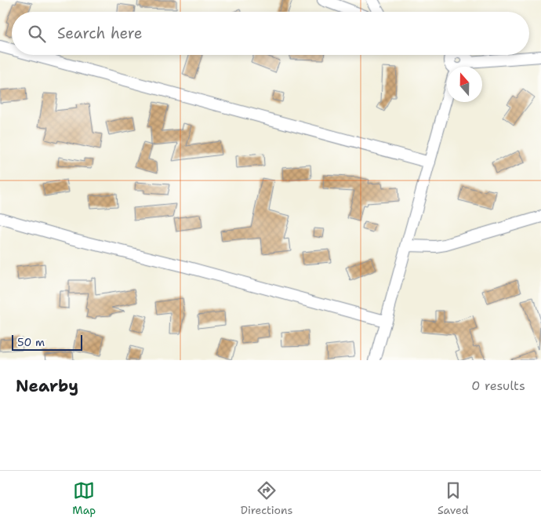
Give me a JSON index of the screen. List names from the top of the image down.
{
  "scale_bar": "50 m",
  "north": "top",
  "page": {
    "search": "Search here",
    "scale": "50 m",
    "heading": ["Nearby", "0 results"],
    "nav": ["Map", "Directions", "Saved"]
  }
}
